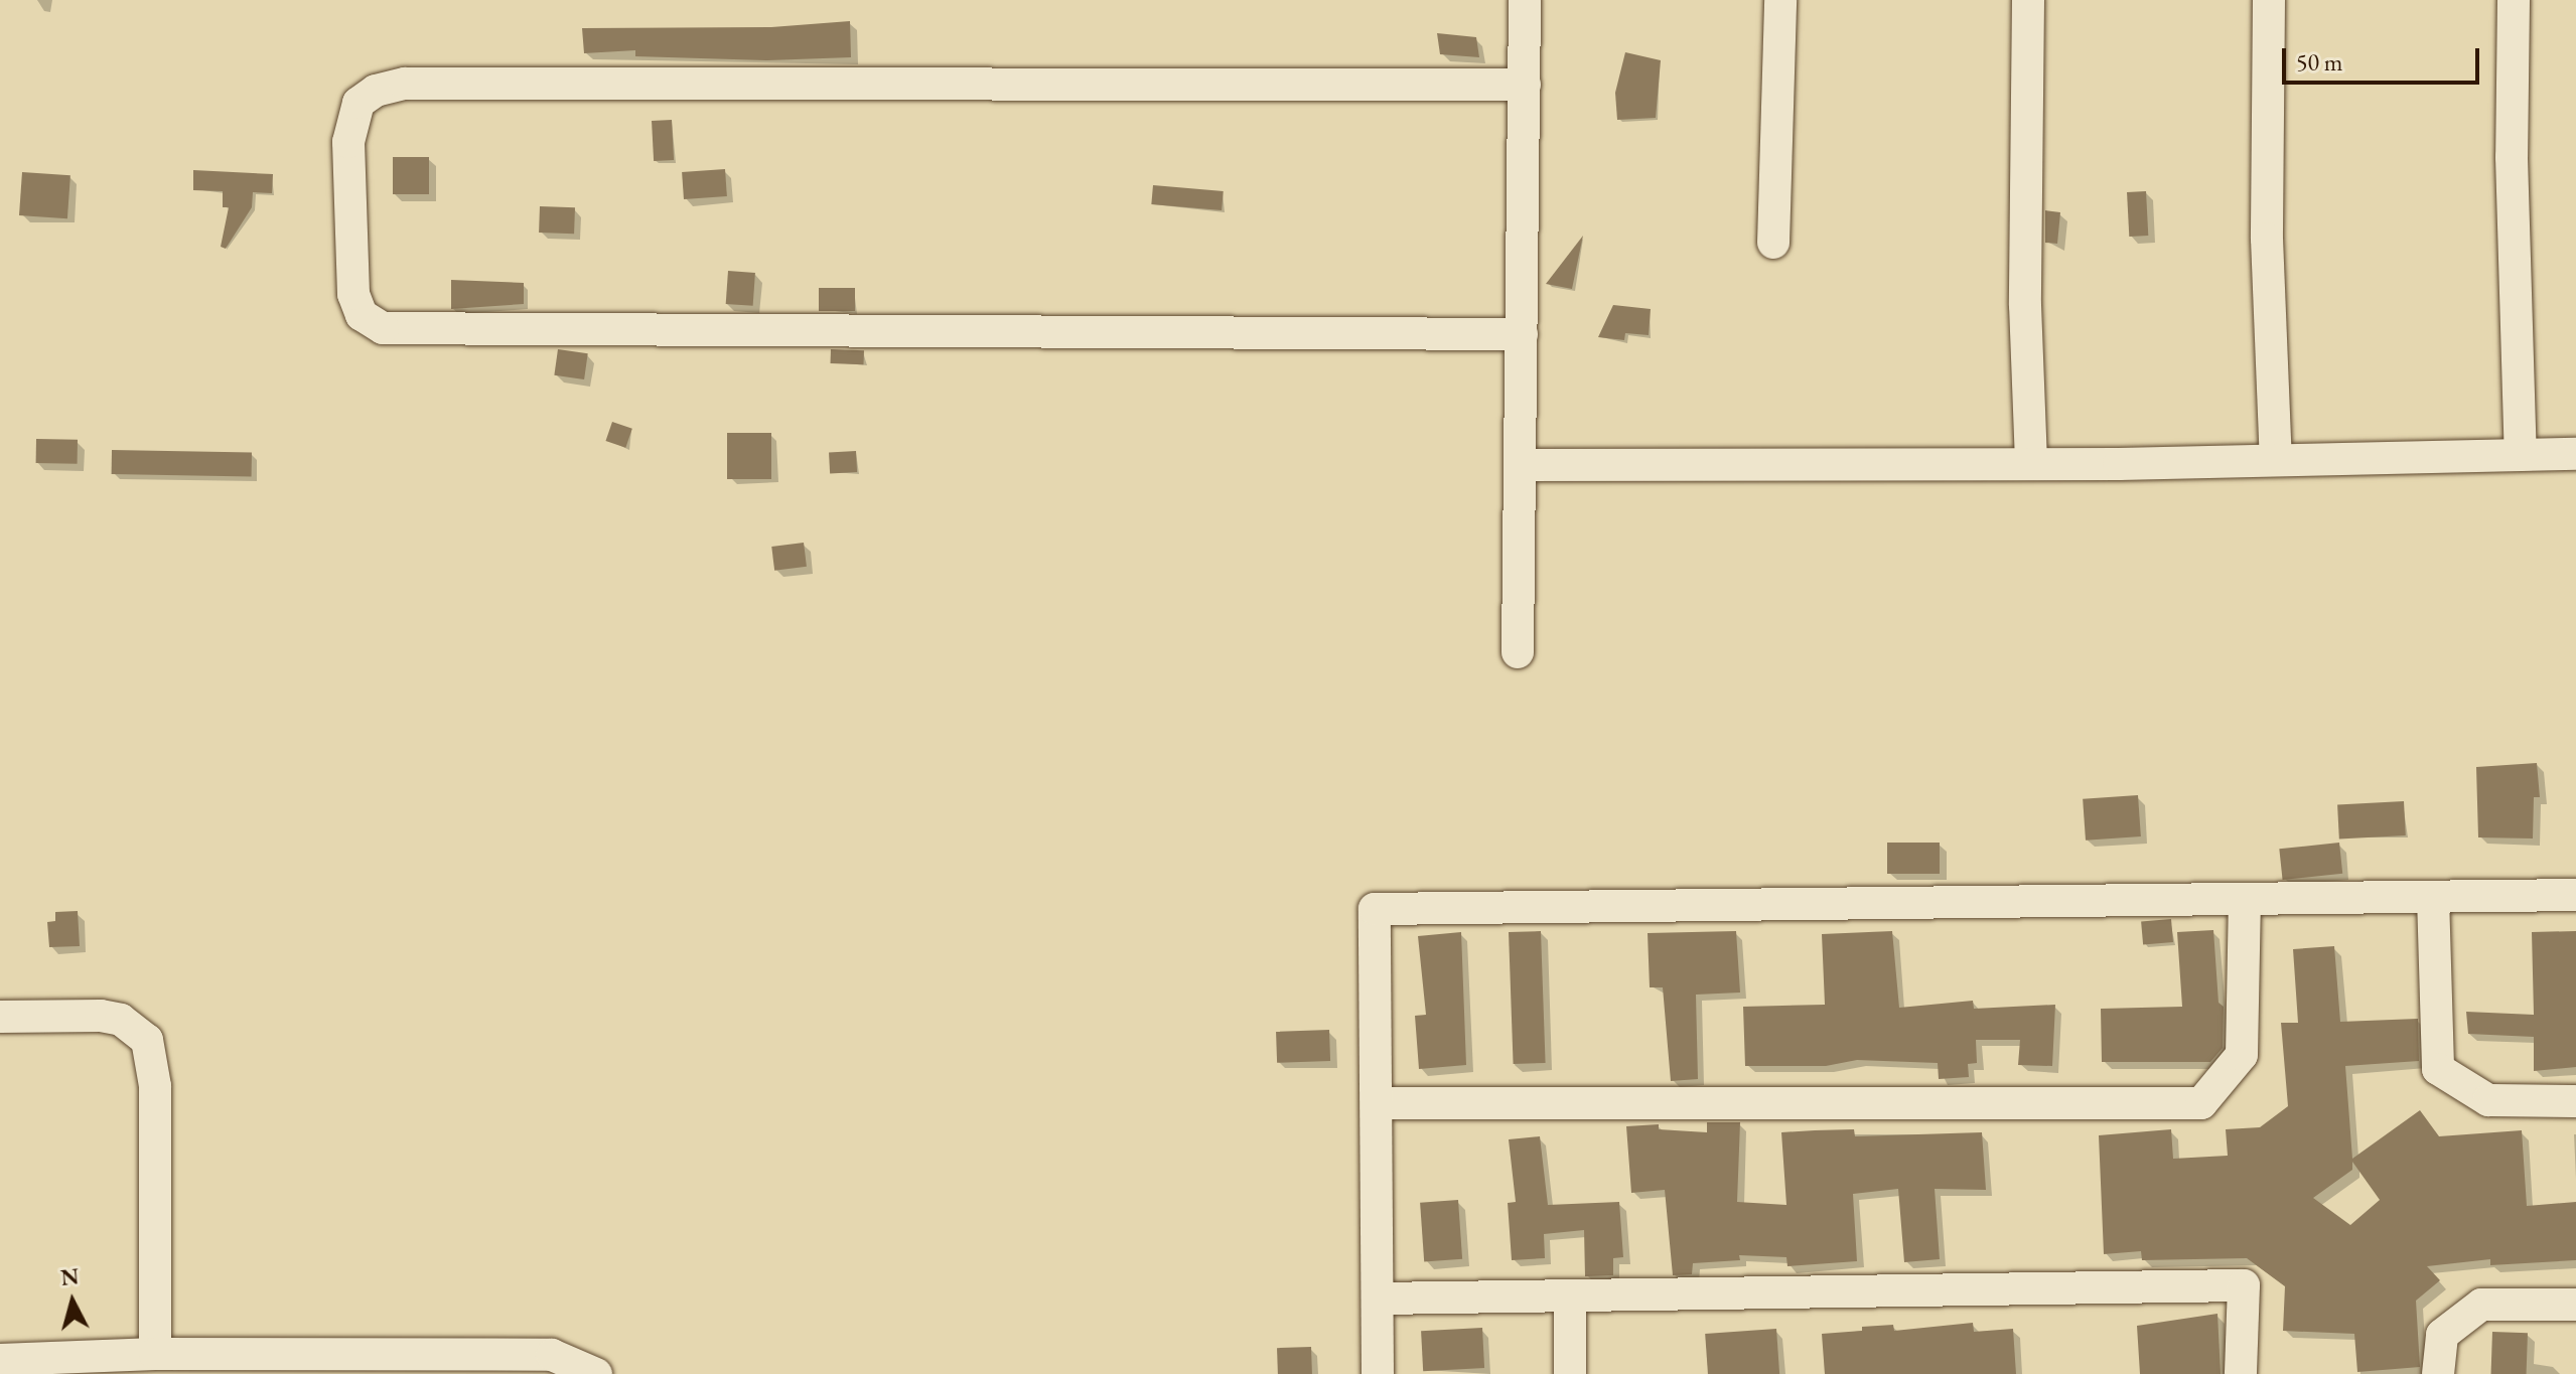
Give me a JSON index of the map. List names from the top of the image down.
{
  "scale_bar": "50 m",
  "north": "top"
}
